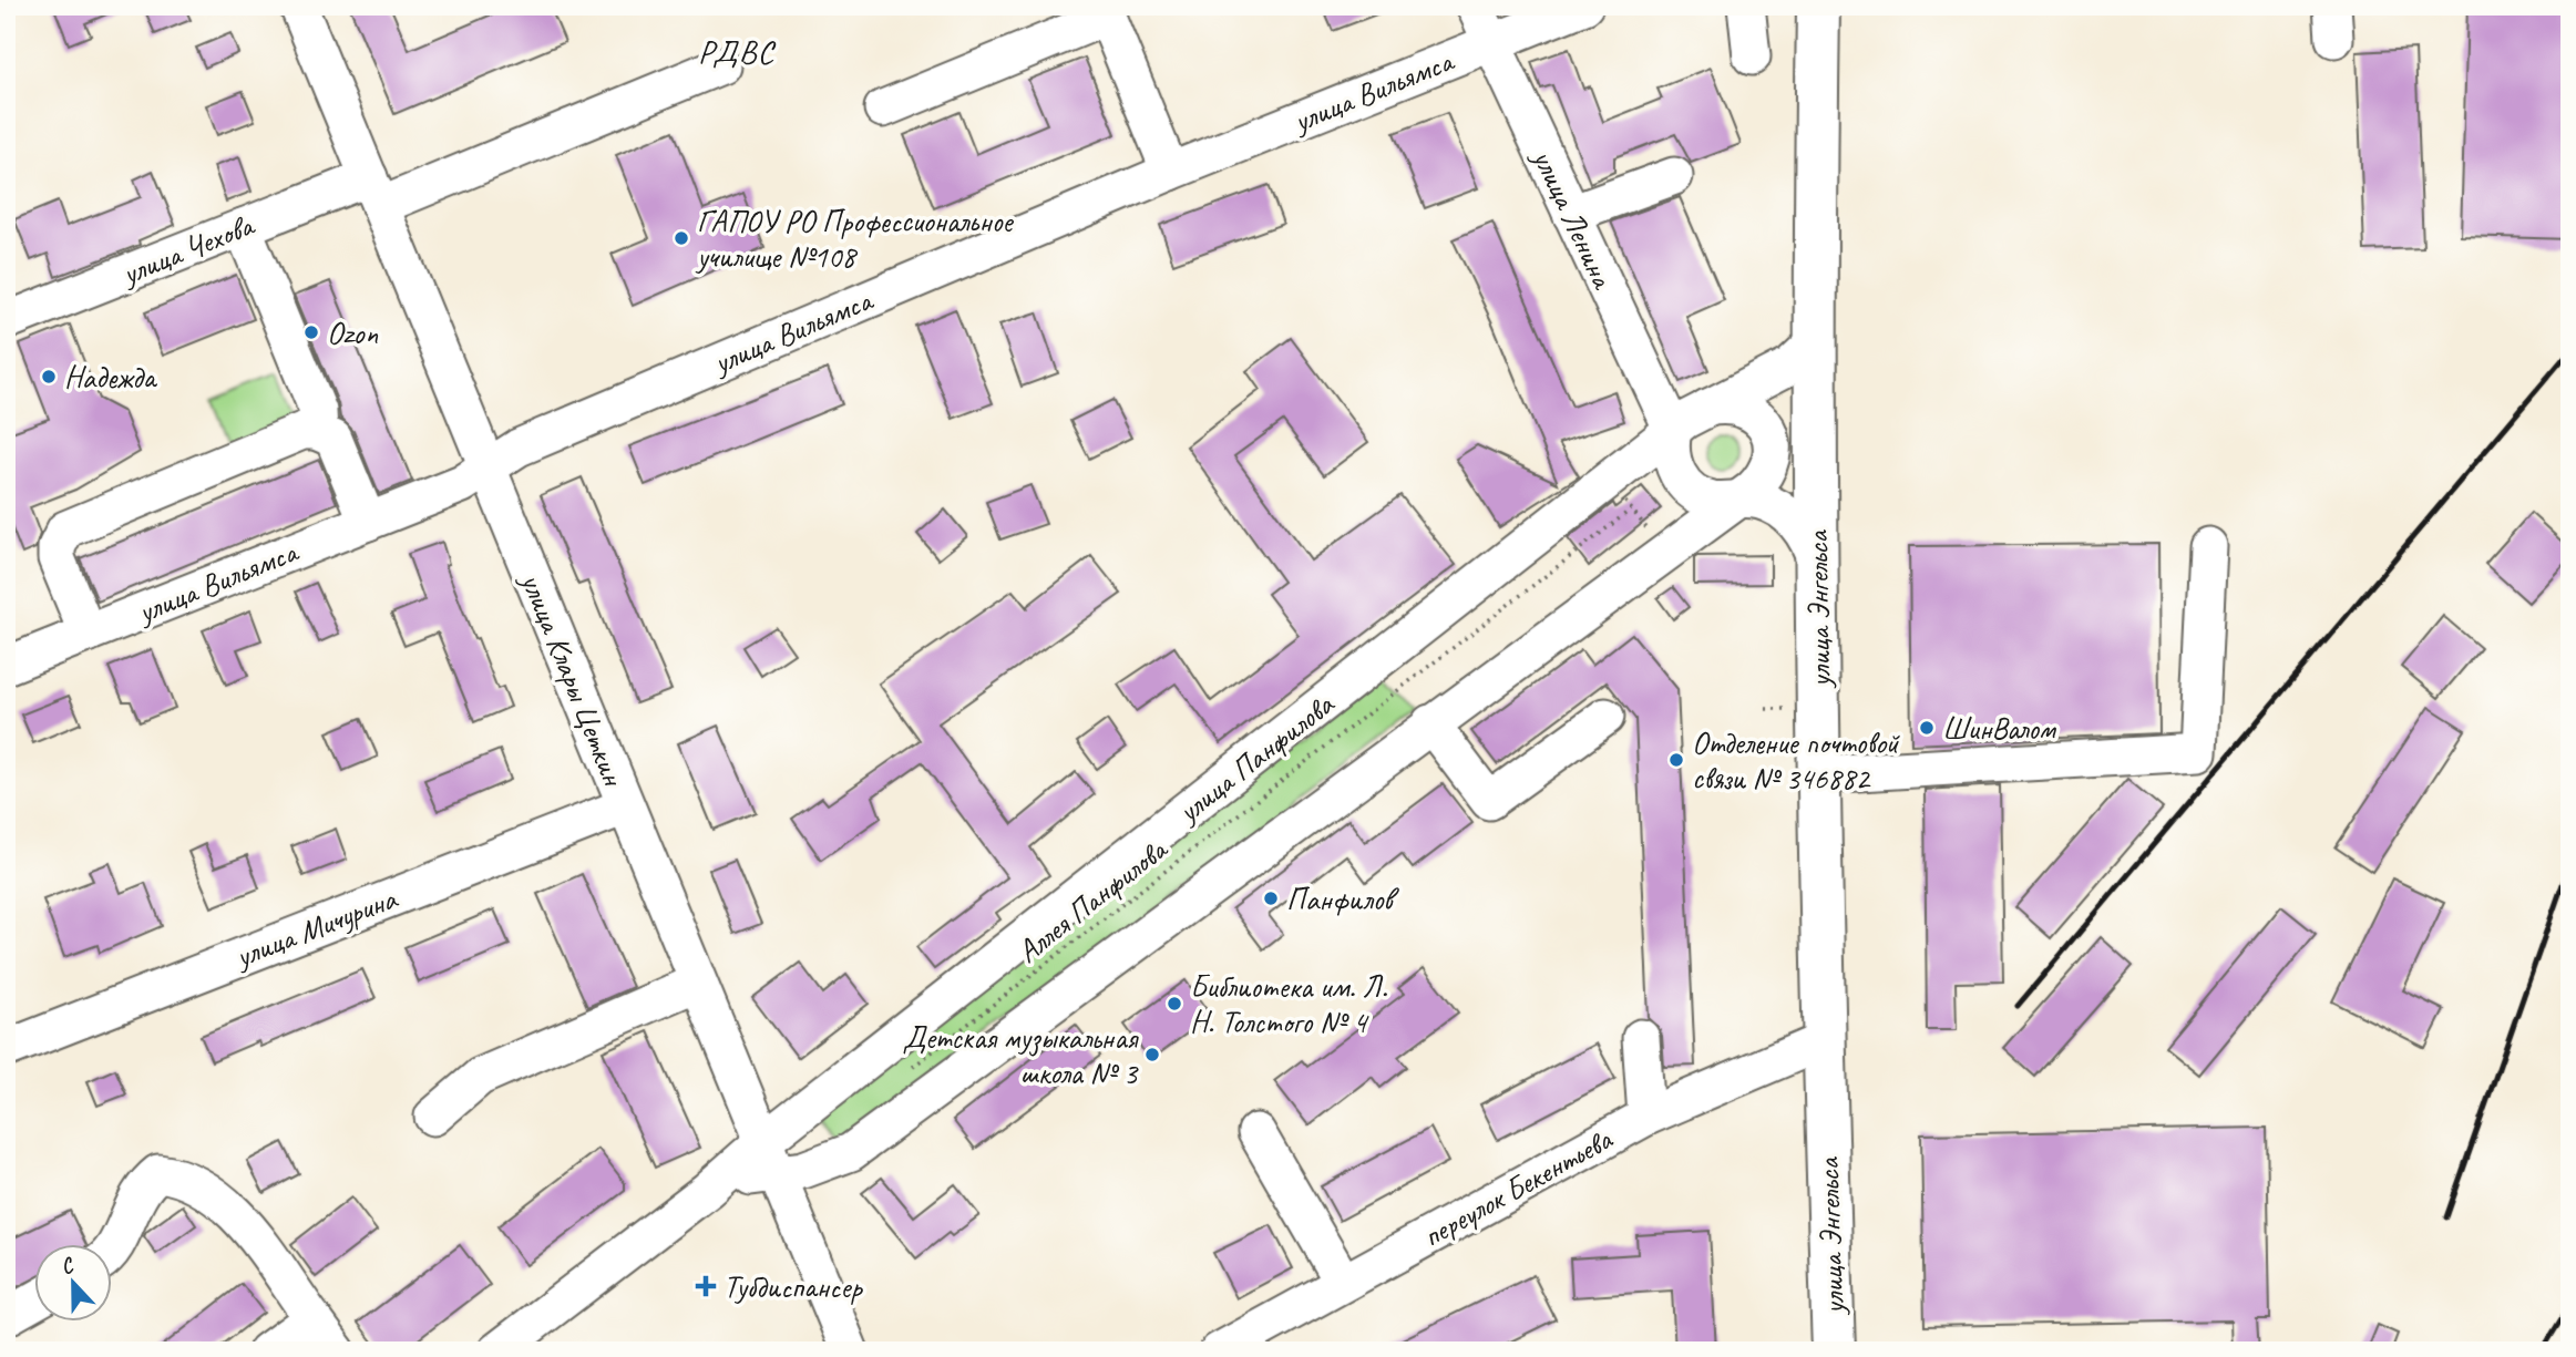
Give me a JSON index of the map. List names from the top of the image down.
{
  "streets": {
    "main road": ["улица Энгельса"],
    "street": [
      "улица Вильямса",
      "улица Ленина",
      "улица Чехова",
      "улица Клары Цеткин",
      "улица Панфилова",
      "улица Мичурина",
      "переулок Бекентьева"
    ],
    "path": ["Аллея Панфилова"]
  },
  "crossings": [
    ["улица Вильямса", "улица Ленина"],
    ["улица Вильямса", "улица Клары Цеткин"],
    ["улица Ленина", "улица Панфилова"],
    ["улица Чехова", "улица Клары Цеткин"],
    ["улица Энгельса", "улица Панфилова"],
    ["улица Энгельса", "переулок Бекентьева"],
    ["улица Клары Цеткин", "улица Панфилова"],
    ["улица Клары Цеткин", "улица Мичурина"]
  ],
  "districts": ["РДВС"],
  "places": {
    "other": [
      "ГАПОУ РО Профессиональное училище №108",
      "Ozon",
      "Надежда",
      "ШинВалом",
      "Отделение почтовой связи № 346882",
      "Панфилов",
      "Библиотека им. Л. Н. Толстого № 4",
      "Детская музыкальная школа № 3"
    ],
    "health": ["Тубдиспансер"]
  },
  "north": "top"
}
